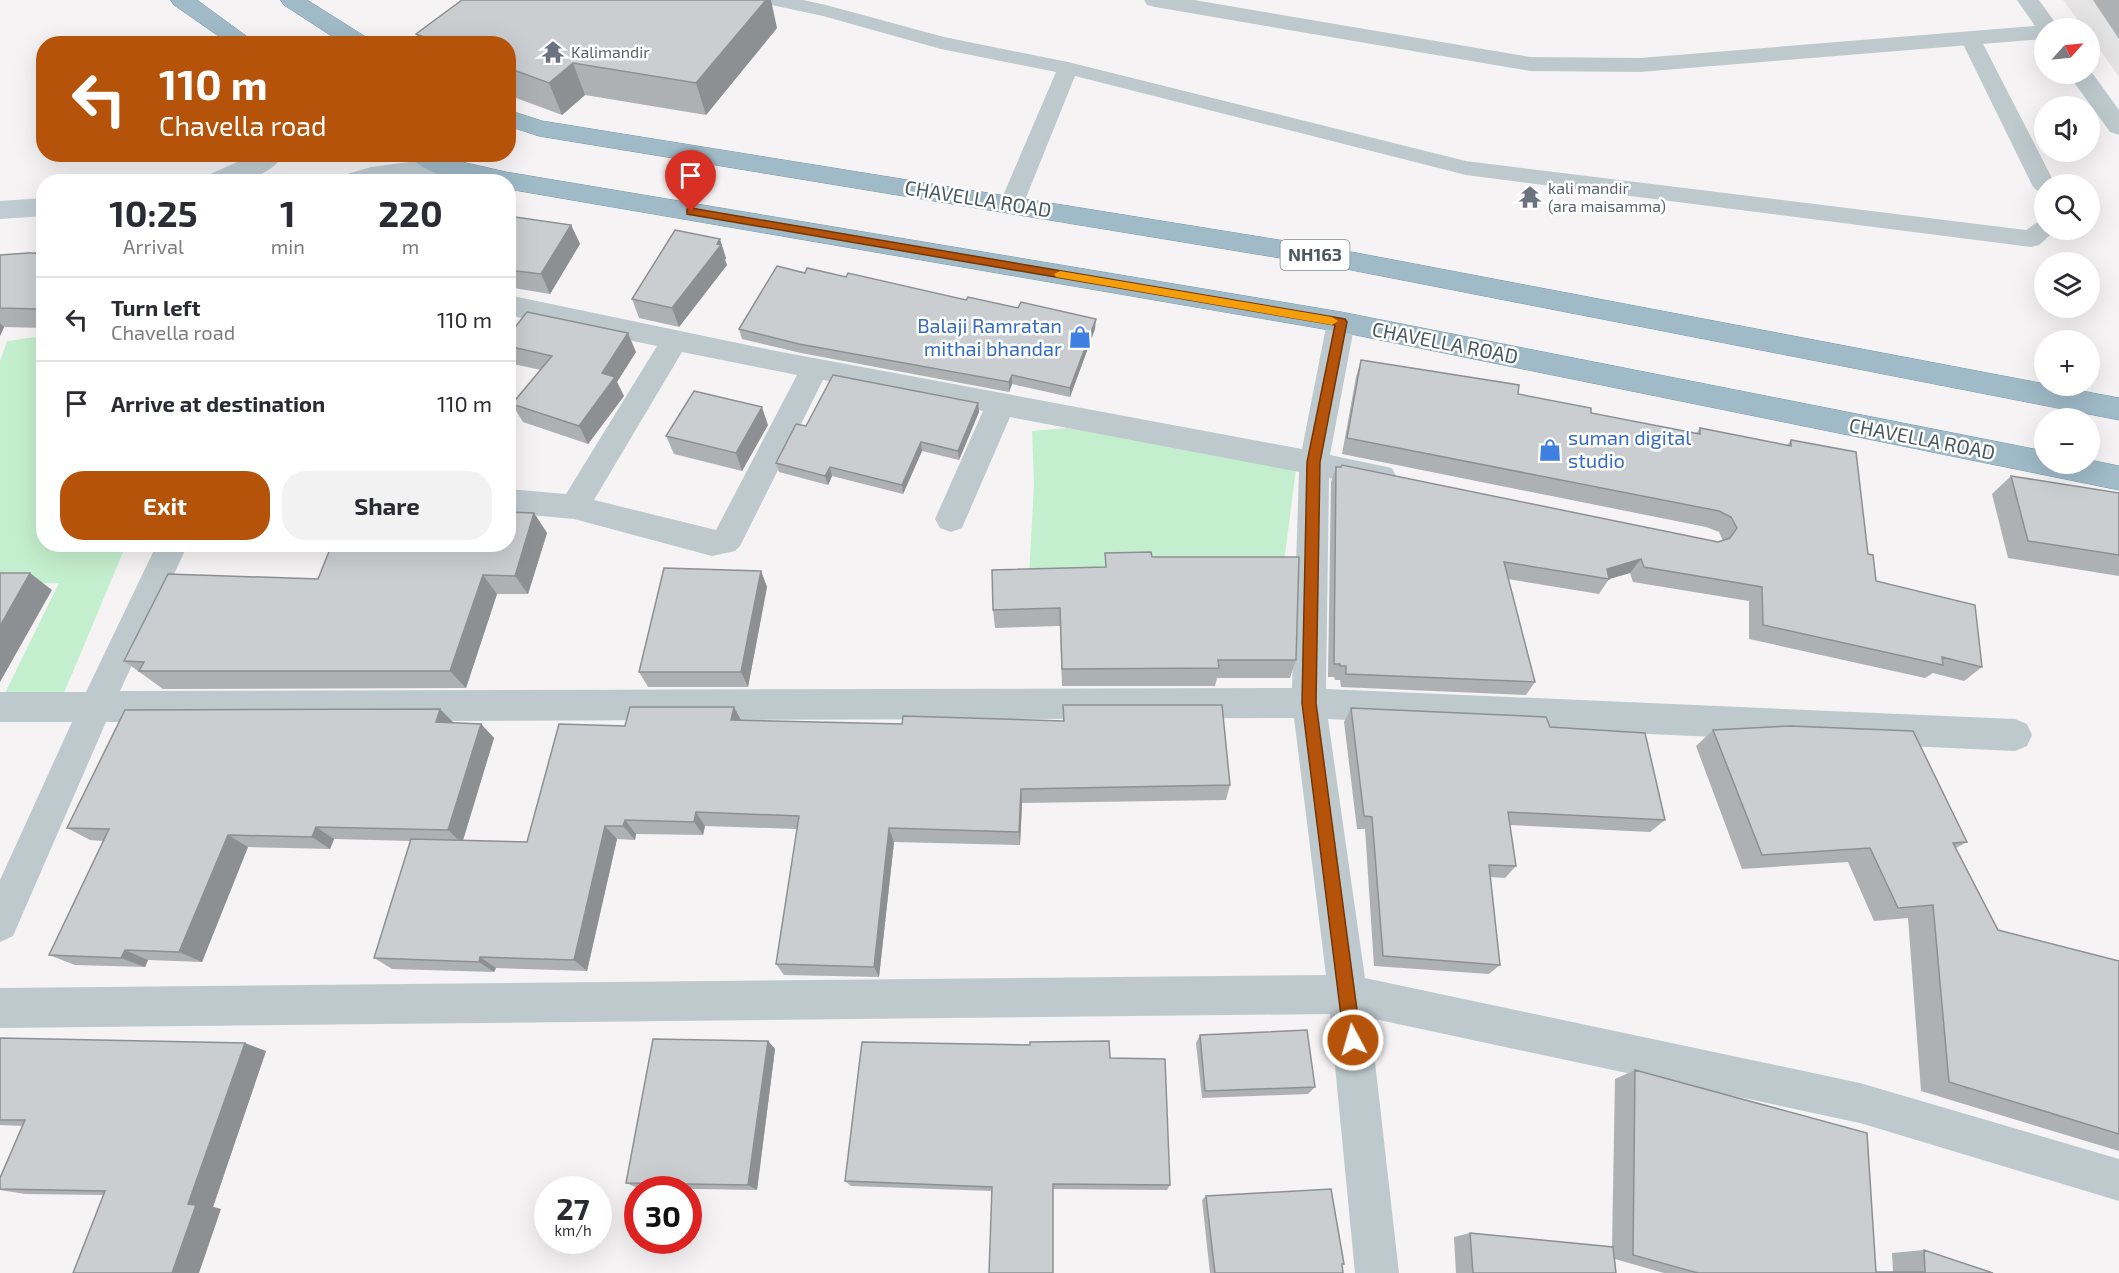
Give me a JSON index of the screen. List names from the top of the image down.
{
  "streets": {
    "highway": ["CHAVELLA ROAD", "NH163"]
  },
  "places": {
    "temple": ["Kalimandir", "kali mandir (ara maisamma)"],
    "shop": ["Balaji Ramratan mithai bhandar", "suman digital studio"]
  },
  "north": "top right",
  "page": {
    "map_buttons": ["+", "−"],
    "turn": ["110 m", "Chavella road"],
    "eta": [
      "10:25",
      "Arrival",
      "1",
      "min",
      "220",
      "m"
    ],
    "list": [
      {
        "name": "Turn left",
        "note": "Chavella road",
        "value": "110 m"
      },
      {
        "name": "Arrive at destination",
        "value": "110 m"
      }
    ],
    "buttons": ["Exit", "Share"],
    "speed": "27 km/h",
    "limit": "30"
  }
}
